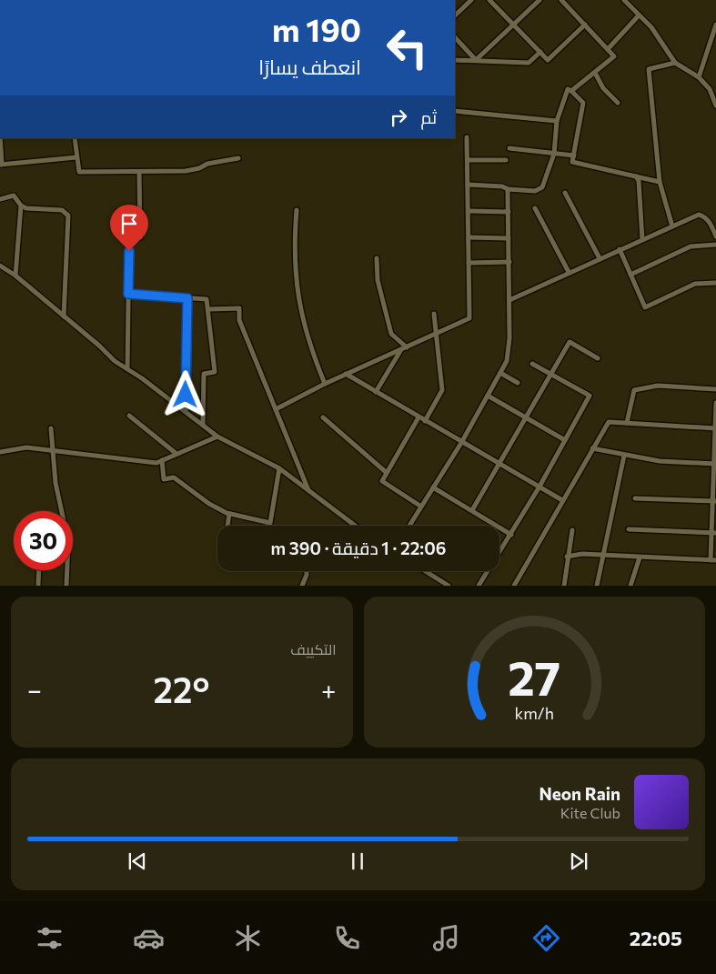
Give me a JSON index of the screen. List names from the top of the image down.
{
  "page": {
    "turn": ["190 m", "انعطف يسارًا"],
    "then": "ثم",
    "limit": "30",
    "trip": "22:06 · 1 دقيقة · 390 m",
    "tile": "التكييف",
    "heat": ["−", "22°", "+"],
    "song": ["Neon Rain", "Kite Club"],
    "tabs": "22:05",
    "gauge": ["27", "km/h"]
  }
}
